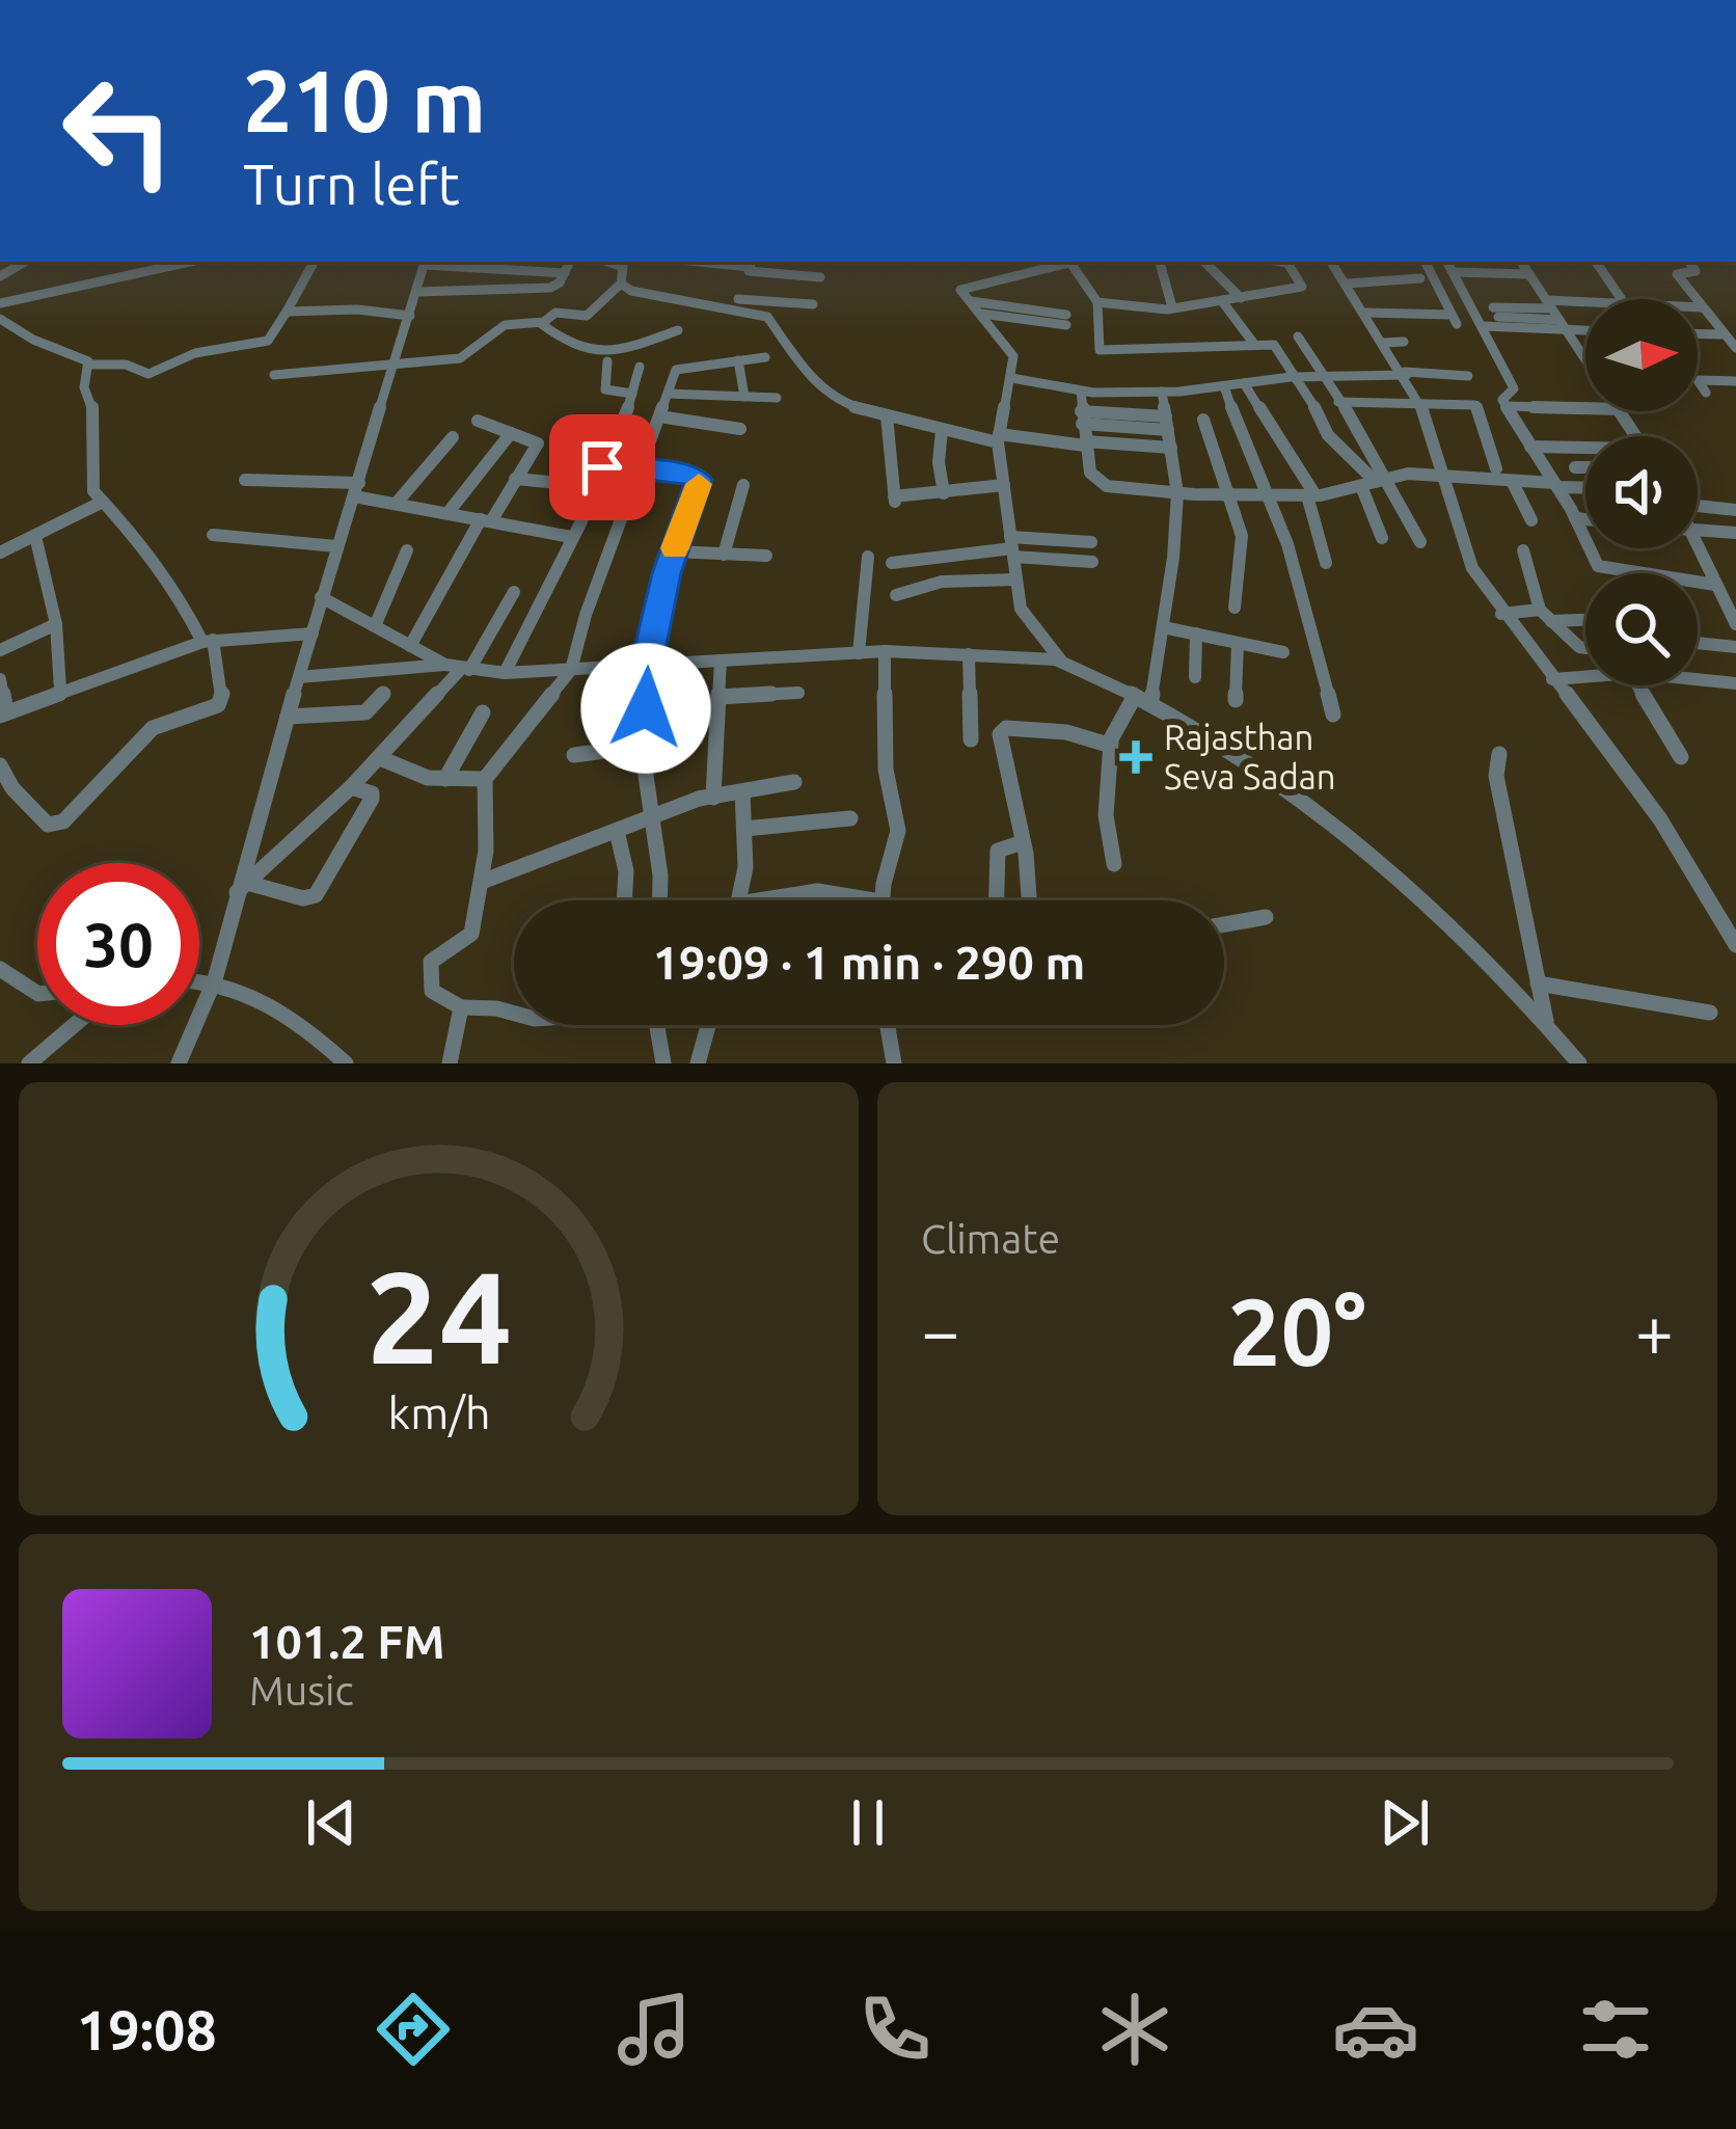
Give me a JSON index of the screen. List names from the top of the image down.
{
  "places": {
    "health": ["Rajasthan Seva Sadan"]
  },
  "north": "right",
  "page": {
    "turn": ["210 m", "Turn left"],
    "limit": "30",
    "trip": "19:09 · 1 min · 290 m",
    "tile": "Climate",
    "heat": ["−", "20°", "+"],
    "song": ["101.2 FM", "Music"],
    "tabs": "19:08",
    "gauge": ["24", "km/h"]
  }
}
